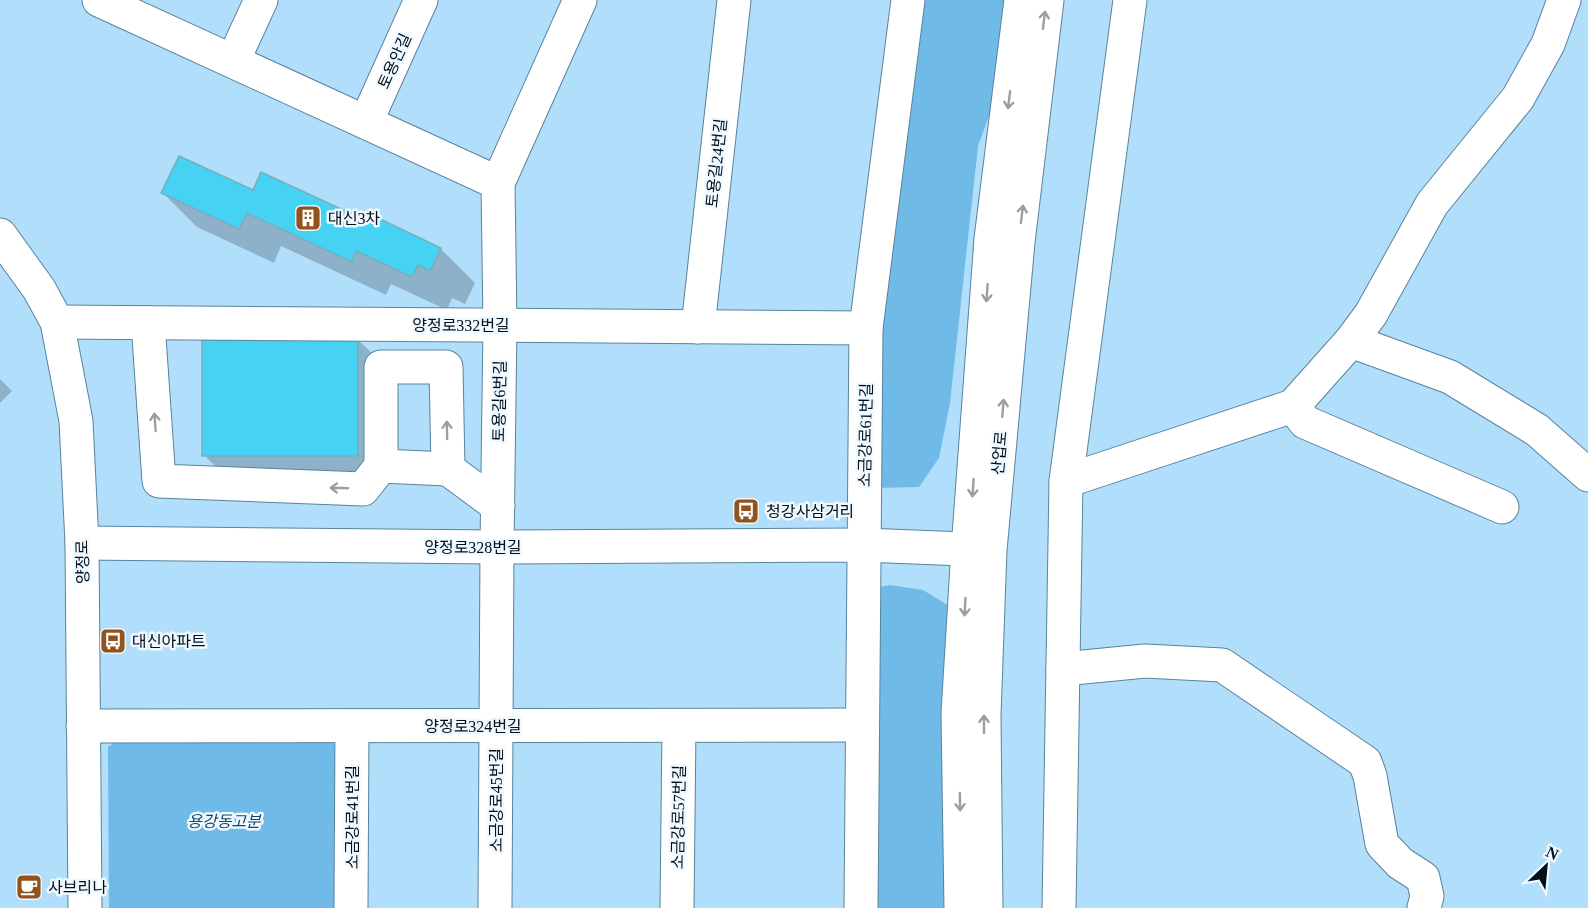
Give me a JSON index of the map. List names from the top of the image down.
{
  "streets": {
    "street": [
      "토용안길",
      "토용길24번길",
      "양정로332번길",
      "토용길6번길",
      "소금강로61번길",
      "산업로",
      "양정로328번길",
      "양정로",
      "양정로324번길",
      "소금강로45번길",
      "소금강로41번길",
      "소금강로57번길"
    ]
  },
  "crossings": [
    ["토용길24번길", "양정로332번길"],
    ["양정로332번길", "토용길6번길"],
    ["양정로332번길", "소금강로61번길"],
    ["양정로332번길", "양정로"],
    ["토용길6번길", "양정로328번길"],
    ["토용길6번길", "소금강로45번길"],
    ["소금강로61번길", "양정로328번길"],
    ["소금강로61번길", "양정로324번길"],
    ["산업로", "양정로328번길"],
    ["양정로328번길", "양정로"],
    ["양정로328번길", "소금강로45번길"],
    ["양정로", "양정로324번길"],
    ["양정로324번길", "소금강로45번길"],
    ["양정로324번길", "소금강로41번길"],
    ["양정로324번길", "소금강로57번길"]
  ],
  "parks": ["용강동고분"],
  "places": {
    "building": ["대신3차"],
    "bus stop": ["청강사삼거리", "대신아파트"],
    "cafe": ["사브리나"]
  },
  "north": "top right"
}
